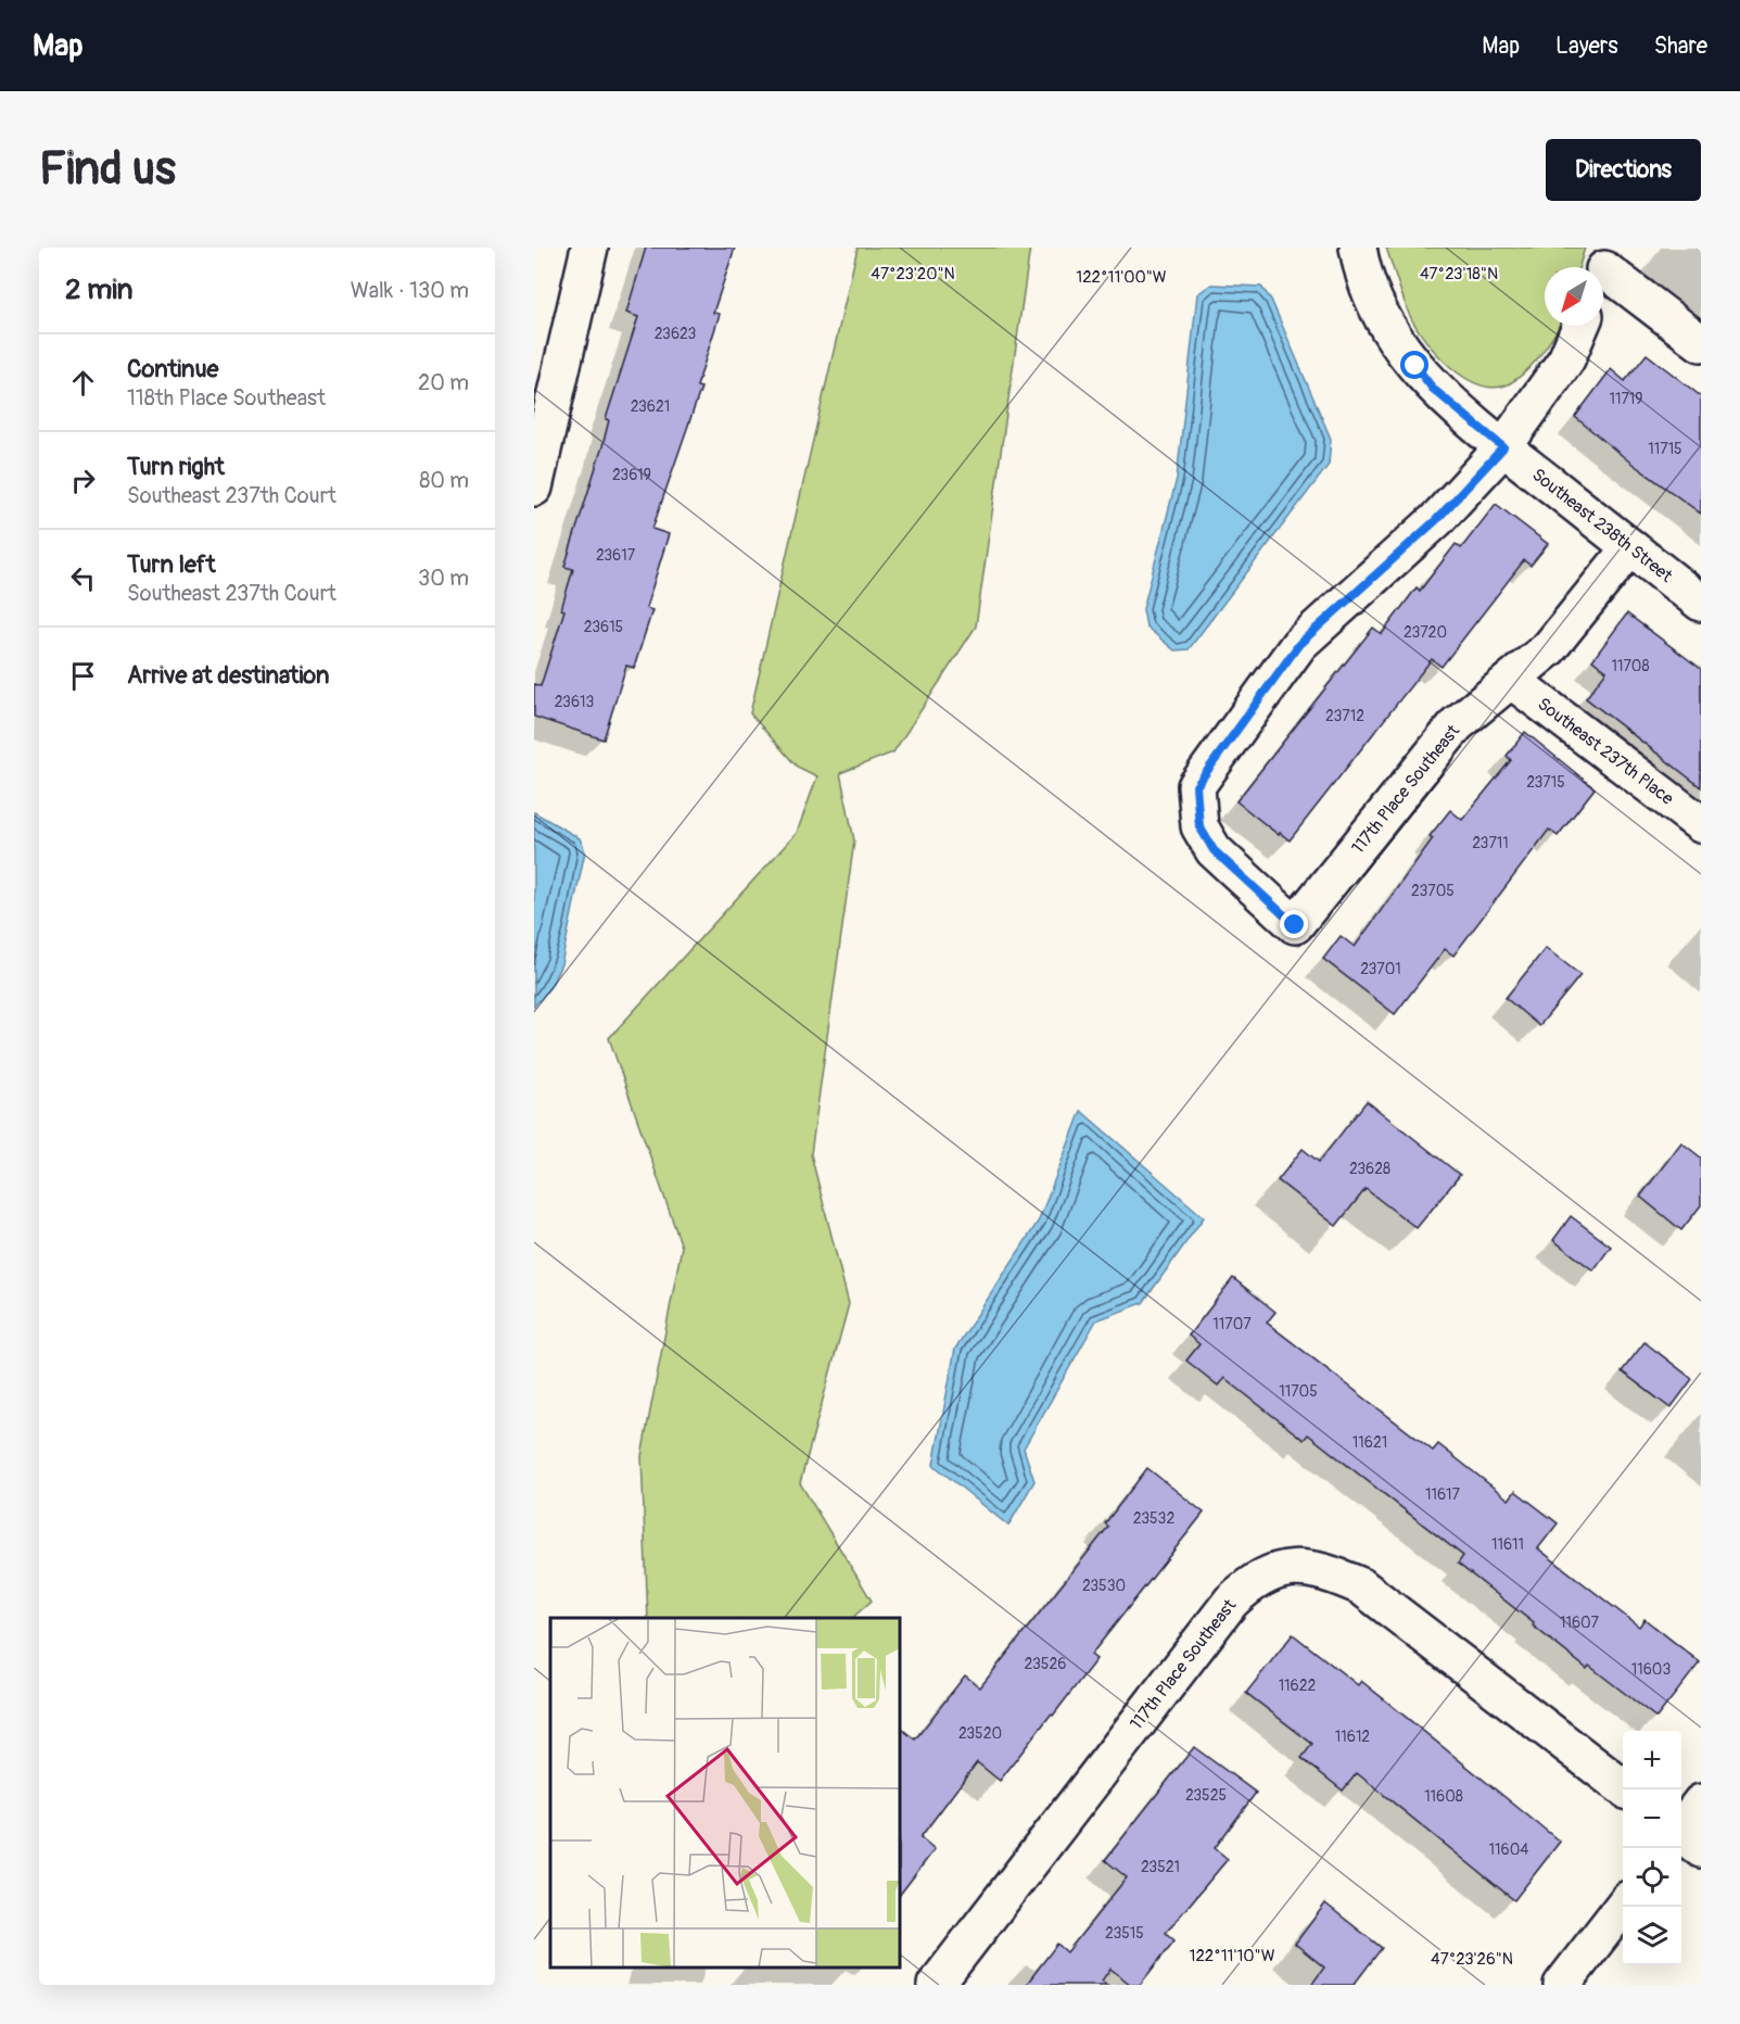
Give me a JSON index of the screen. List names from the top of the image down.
{
  "streets": {
    "street": ["Southeast 238th Street", "Southeast 237th Place", "117th Place Southeast"]
  },
  "crossings": [
    ["Southeast 238th Street", "117th Place Southeast"],
    ["Southeast 237th Place", "117th Place Southeast"]
  ],
  "house_numbers": [
    "23623",
    "11719",
    "23621",
    "11715",
    "23619",
    "23617",
    "23615",
    "23720",
    "11708",
    "23613",
    "23712",
    "23715",
    "23711",
    "23705",
    "23701",
    "23628",
    "11707",
    "11705",
    "11621",
    "11617",
    "23532",
    "11611",
    "23530",
    "11607",
    "23526",
    "11603",
    "11622",
    "23520",
    "11612",
    "23525",
    "11608",
    "11604",
    "23521",
    "23515"
  ],
  "north": "bottom left",
  "page": {
    "header": "Map",
    "nav": ["Map", "Layers", "Share"],
    "buttons": "Directions",
    "title": "Find us",
    "heading": ["2 min", "Walk · 130 m"],
    "list": [
      ["Continue", "118th Place Southeast", "20 m"],
      ["Turn right", "Southeast 237th Court", "80 m"],
      ["Turn left", "Southeast 237th Court", "30 m"],
      "Arrive at destination"
    ],
    "map_buttons": ["+", "−"]
  },
  "coordinates": [
    "47°23'20\"N",
    "47°23'18\"N",
    "122°11'00\"W",
    "122°11'10\"W",
    "47°23'26\"N"
  ]
}
